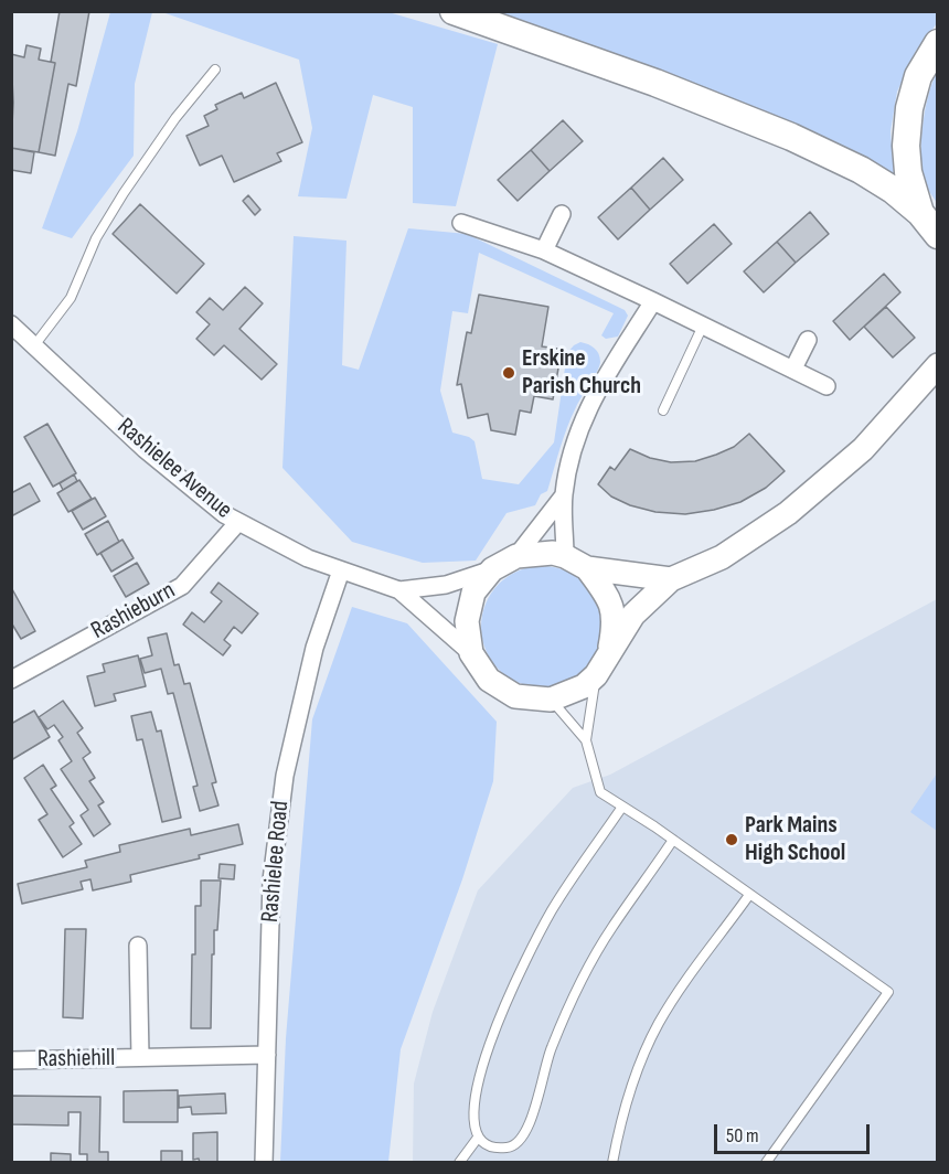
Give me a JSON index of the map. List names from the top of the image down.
{
  "streets": {
    "street": [
      "Rashielee Avenue",
      "Rashieburn",
      "Rashielee Road",
      "Rashiehill"
    ]
  },
  "crossings": [
    ["Rashielee Avenue", "Rashieburn"],
    ["Rashielee Avenue", "Rashielee Road"],
    ["Rashielee Road", "Rashiehill"]
  ],
  "places": ["Erskine Parish Church", "Park Mains High School"],
  "scale_bar": "50 m"
}
